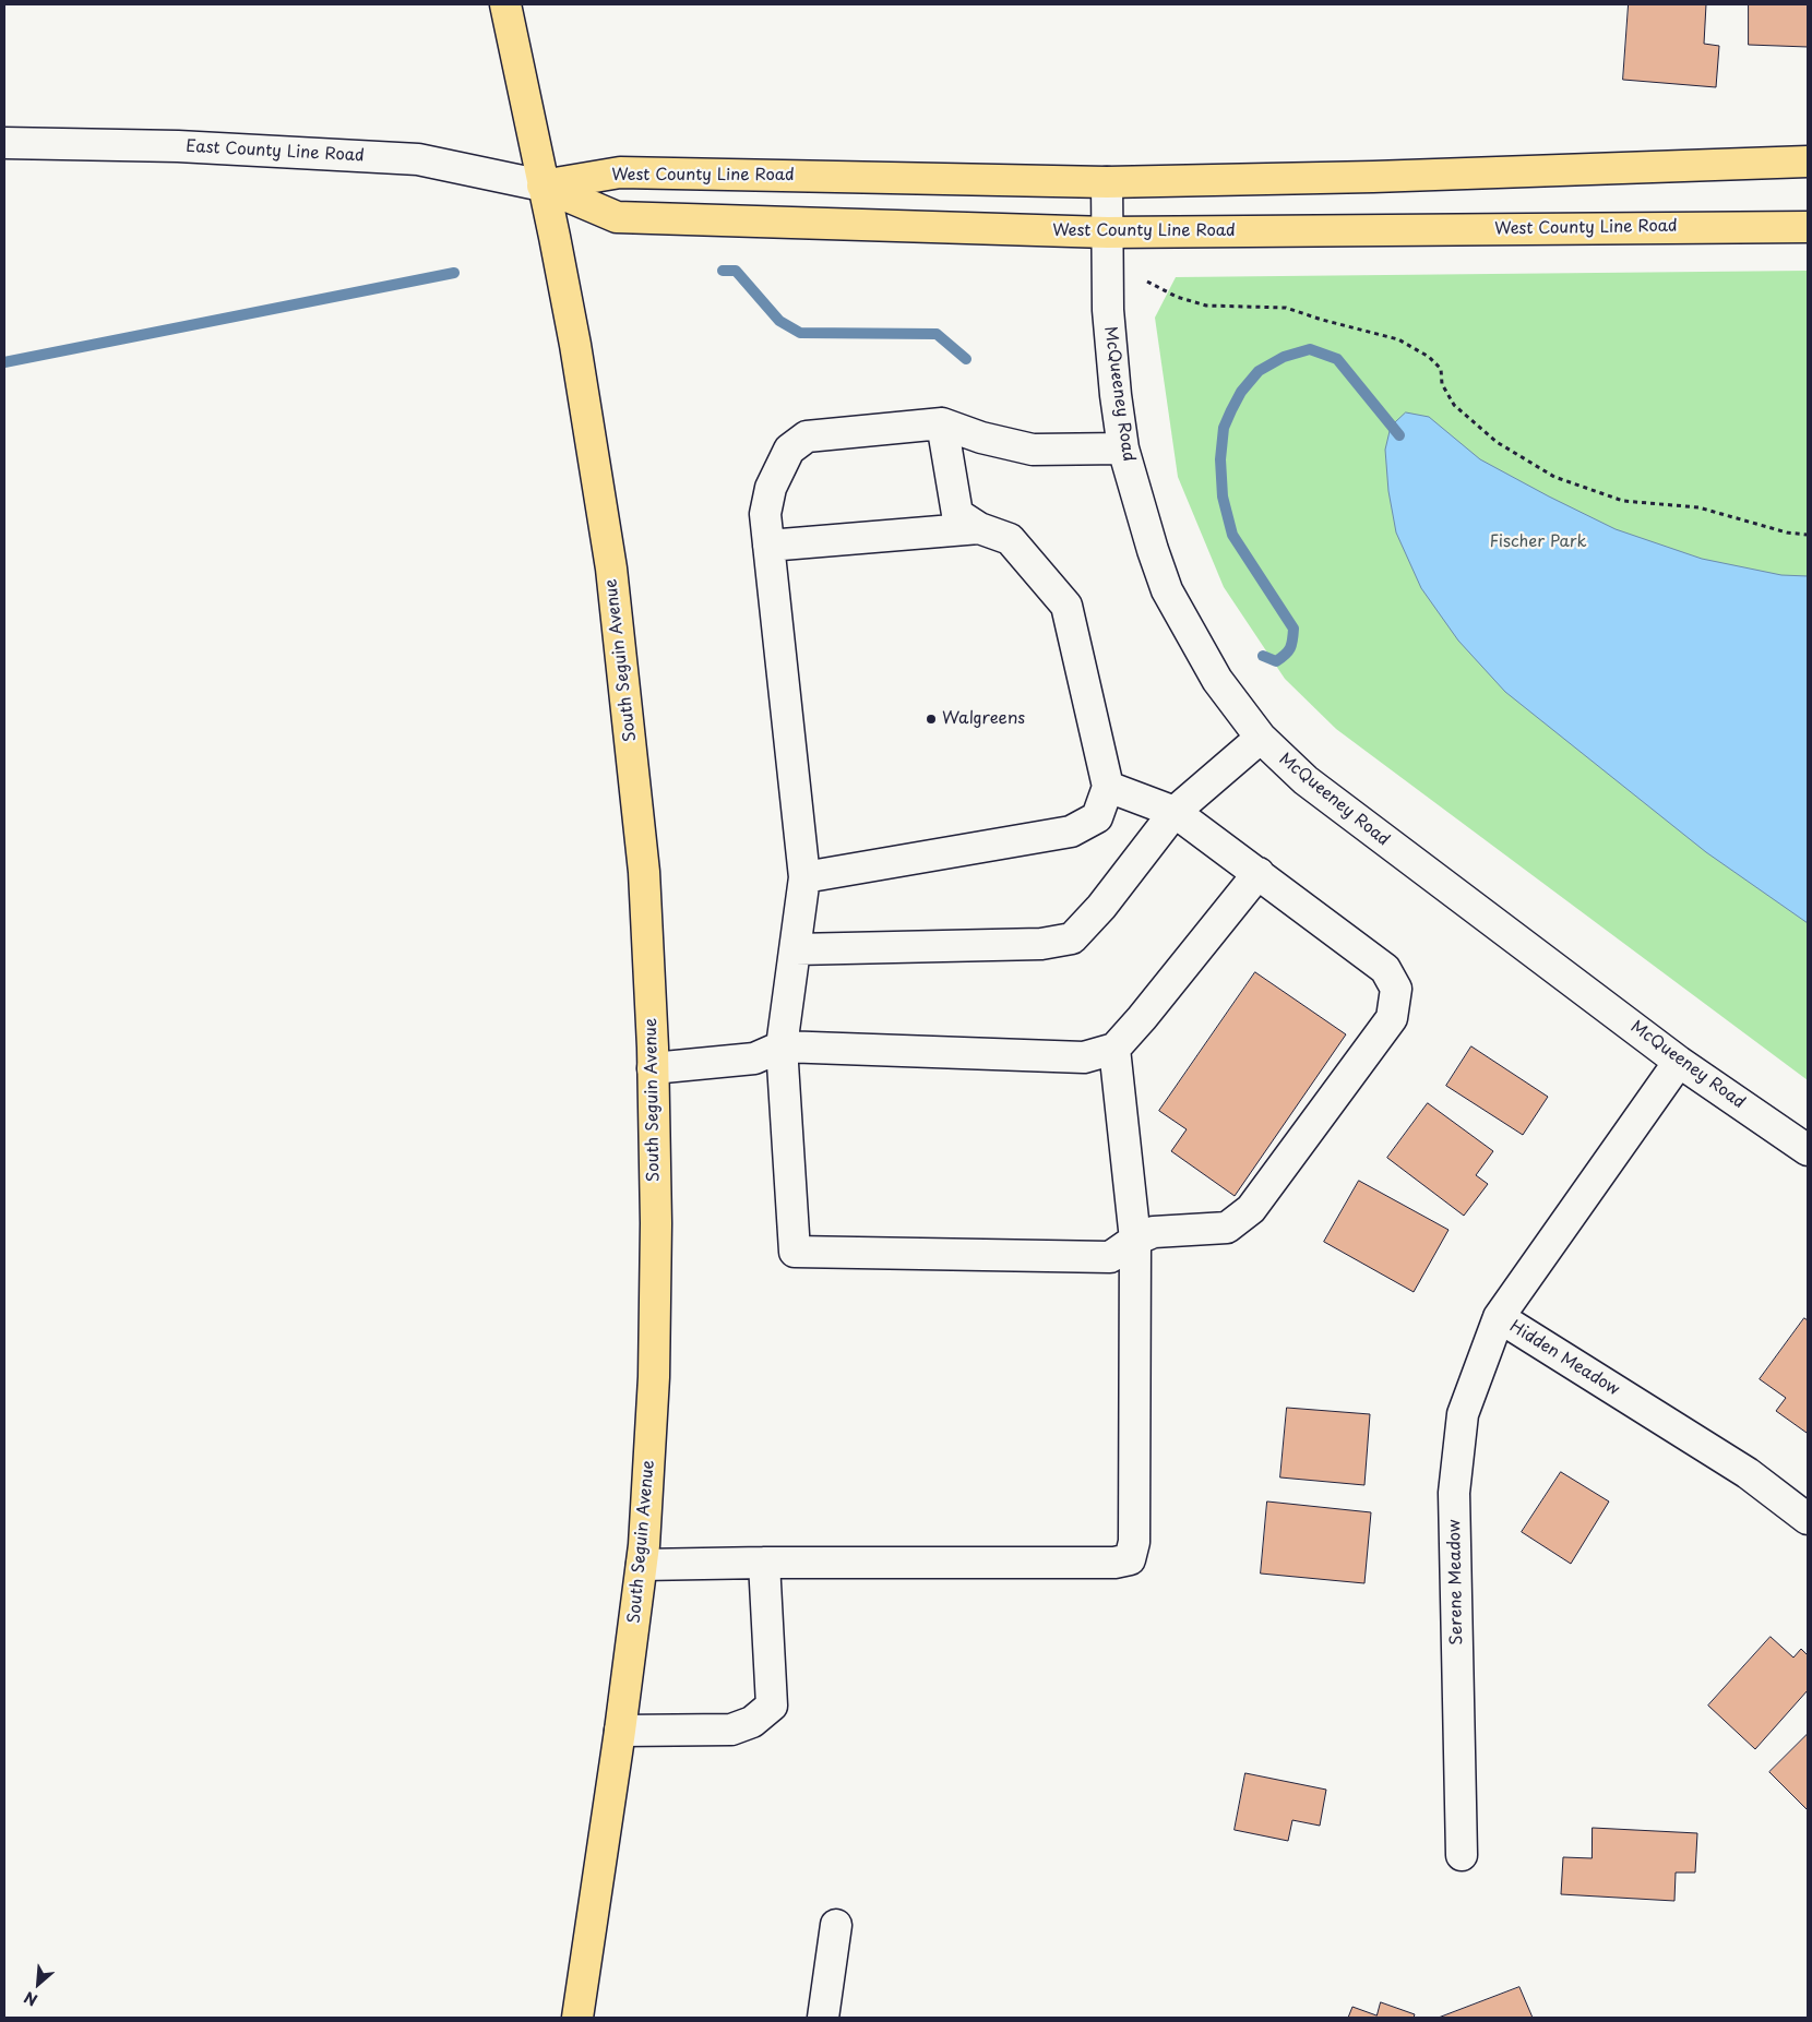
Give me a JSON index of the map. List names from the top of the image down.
{
  "streets": {
    "main road": ["West County Line Road", "South Seguin Avenue"],
    "street": [
      "East County Line Road",
      "McQueeney Road",
      "Hidden Meadow",
      "Serene Meadow"
    ]
  },
  "crossings": [
    ["East County Line Road", "West County Line Road"],
    ["East County Line Road", "South Seguin Avenue"],
    ["West County Line Road", "McQueeney Road"],
    ["West County Line Road", "South Seguin Avenue"],
    ["McQueeney Road", "Hidden Meadow"],
    ["Hidden Meadow", "Serene Meadow"]
  ],
  "parks": ["Fischer Park"],
  "places": ["Walgreens"],
  "north": "bottom left"
}
